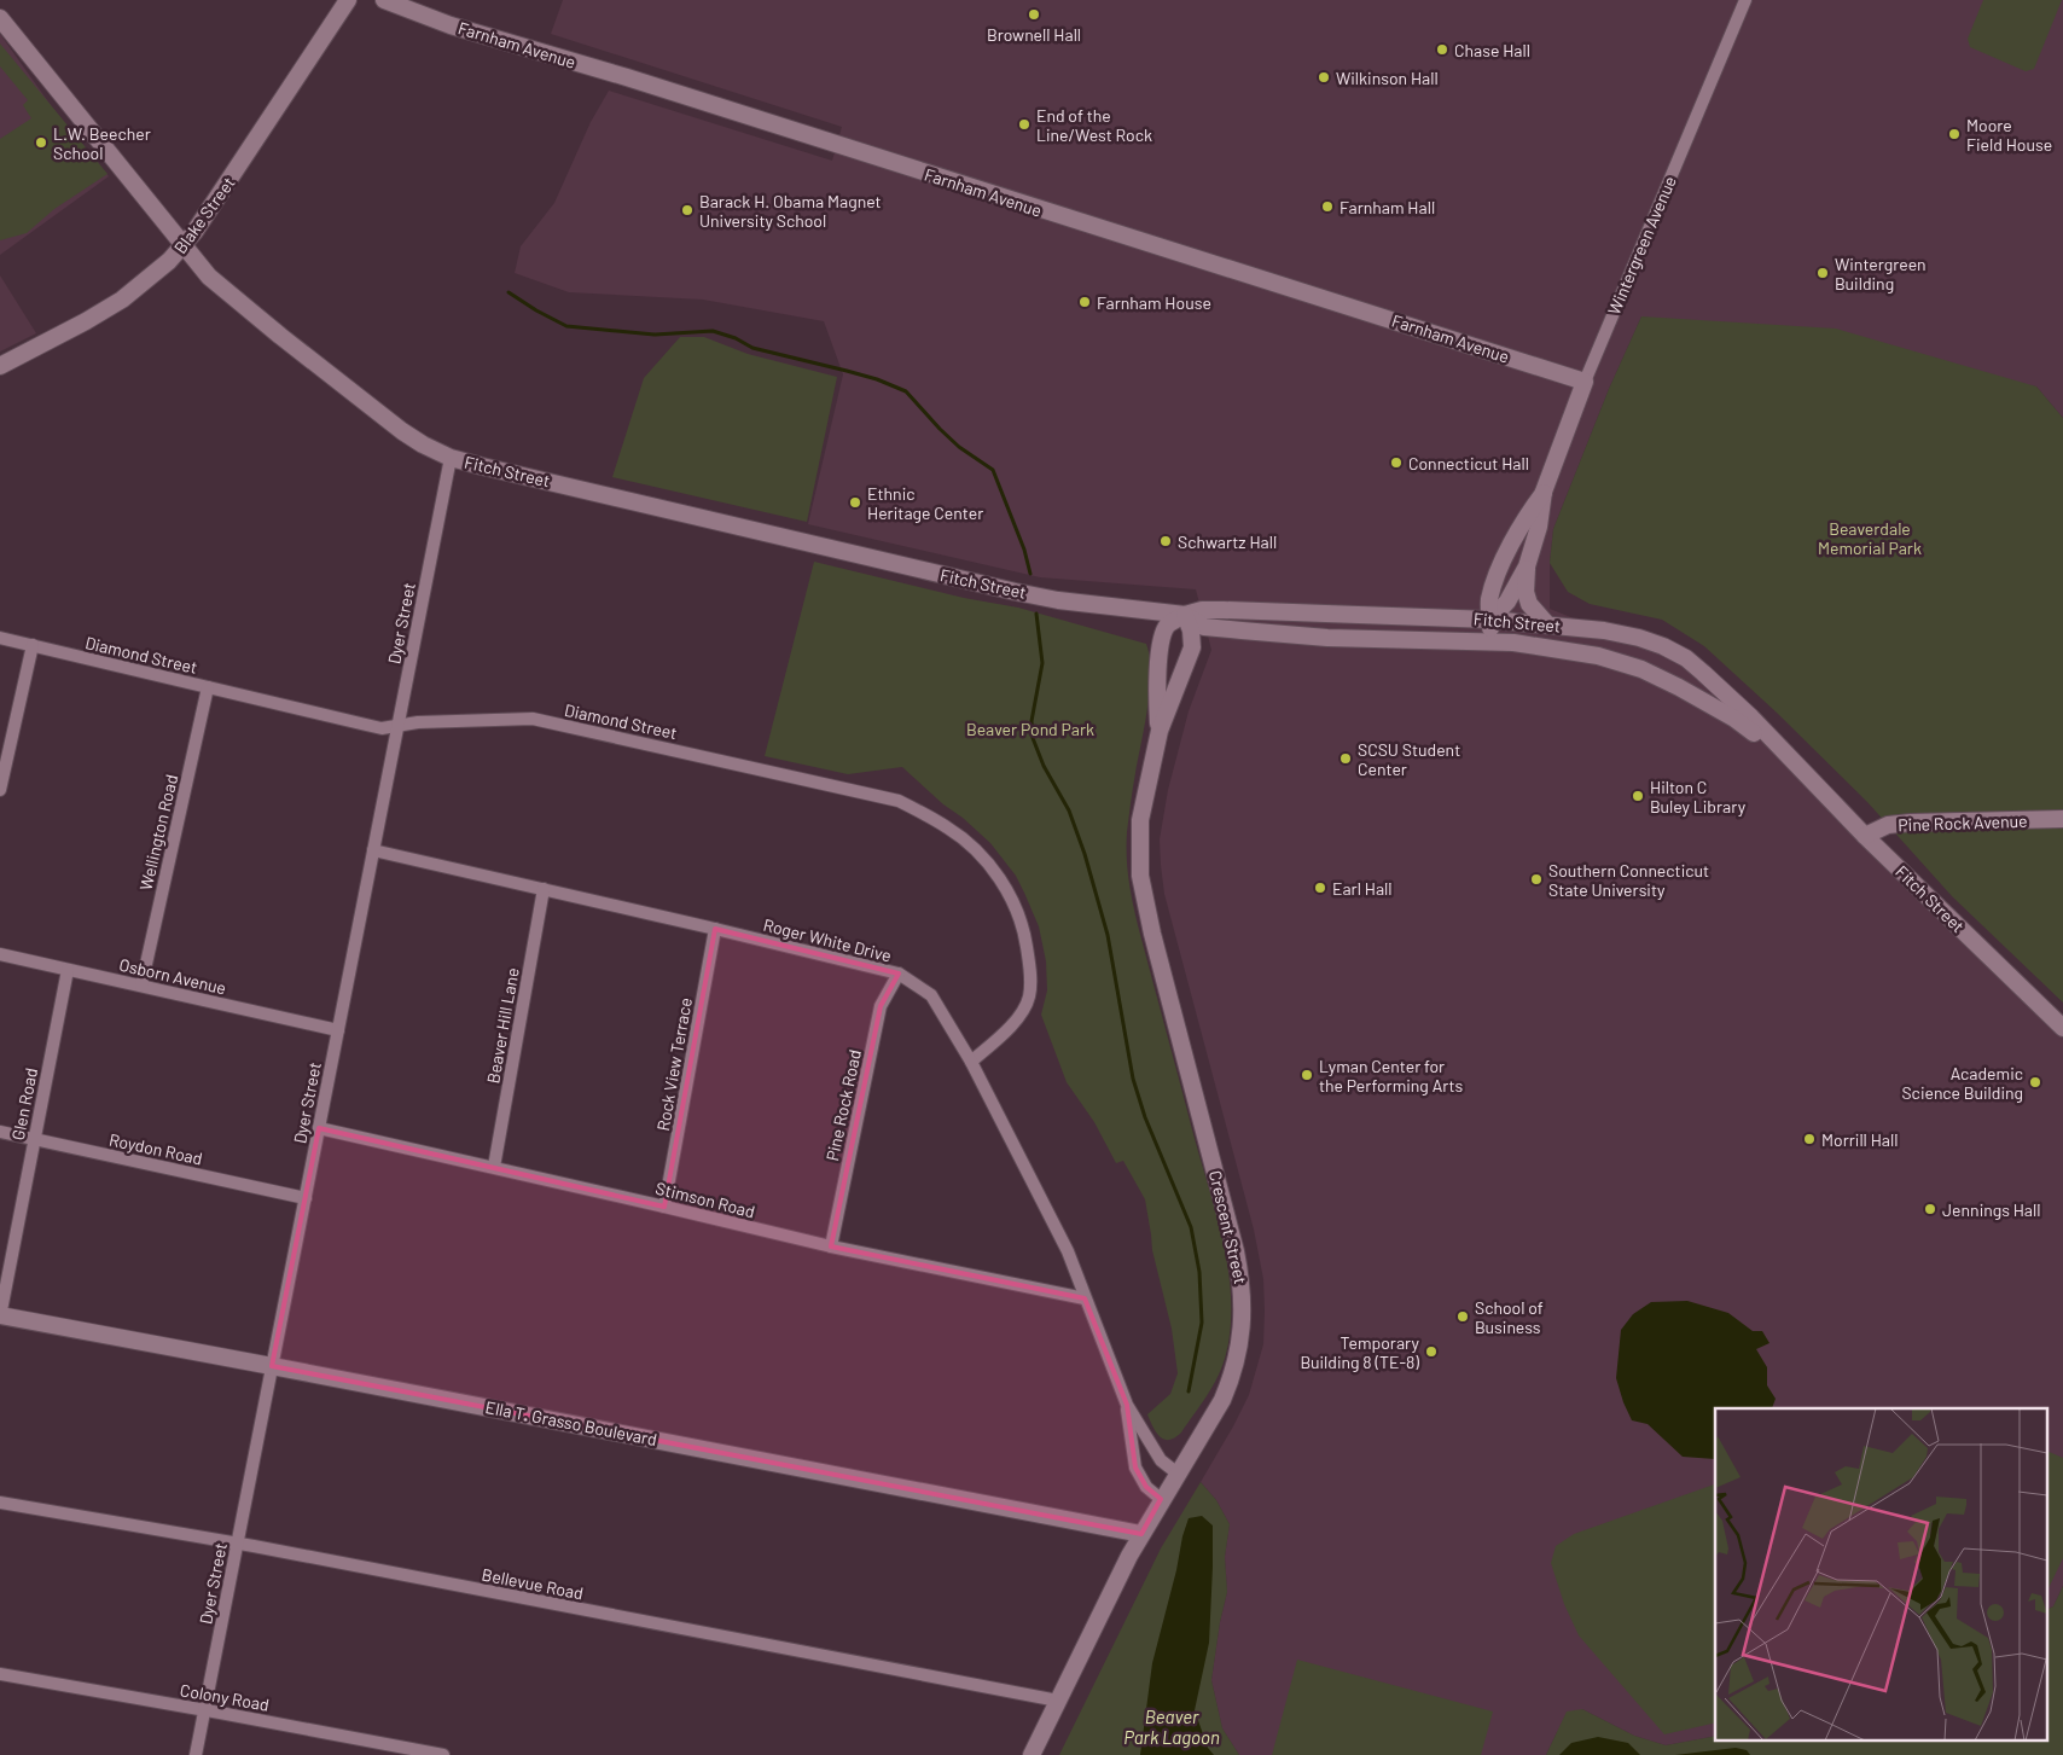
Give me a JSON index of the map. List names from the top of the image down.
{
  "streets": {
    "main road": [
      "Farnham Avenue",
      "Blake Street",
      "Wintergreen Avenue",
      "Fitch Street",
      "Pine Rock Avenue",
      "Crescent Street",
      "Ella T. Grasso Boulevard"
    ],
    "street": [
      "Dyer Street",
      "Diamond Street",
      "Wellington Road",
      "Roger White Drive",
      "Osborn Avenue",
      "Beaver Hill Lane",
      "Rock View Terrace",
      "Glen Road",
      "Pine Rock Road",
      "Roydon Road",
      "Stimson Road",
      "Bellevue Road",
      "Colony Road"
    ]
  },
  "crossings": [
    ["Farnham Avenue", "Wintergreen Avenue"],
    ["Blake Street", "Fitch Street"],
    ["Wintergreen Avenue", "Fitch Street"],
    ["Fitch Street", "Dyer Street"],
    ["Fitch Street", "Pine Rock Avenue"],
    ["Fitch Street", "Crescent Street"],
    ["Dyer Street", "Diamond Street"],
    ["Dyer Street", "Roger White Drive"],
    ["Dyer Street", "Osborn Avenue"],
    ["Dyer Street", "Roydon Road"],
    ["Dyer Street", "Stimson Road"],
    ["Dyer Street", "Ella T. Grasso Boulevard"],
    ["Dyer Street", "Bellevue Road"],
    ["Dyer Street", "Colony Road"],
    ["Diamond Street", "Wellington Road"],
    ["Diamond Street", "Roger White Drive"],
    ["Wellington Road", "Osborn Avenue"],
    ["Roger White Drive", "Beaver Hill Lane"],
    ["Roger White Drive", "Rock View Terrace"],
    ["Roger White Drive", "Pine Rock Road"],
    ["Roger White Drive", "Stimson Road"],
    ["Roger White Drive", "Crescent Street"],
    ["Osborn Avenue", "Glen Road"],
    ["Beaver Hill Lane", "Stimson Road"],
    ["Rock View Terrace", "Stimson Road"],
    ["Glen Road", "Roydon Road"],
    ["Glen Road", "Ella T. Grasso Boulevard"],
    ["Pine Rock Road", "Stimson Road"],
    ["Crescent Street", "Ella T. Grasso Boulevard"],
    ["Crescent Street", "Bellevue Road"]
  ],
  "water": ["Beaver Park Lagoon"],
  "parks": ["Beaverdale Memorial Park", "Beaver Pond Park"],
  "places": [
    "Brownell Hall",
    "Chase Hall",
    "Wilkinson Hall",
    "End of the Line/West Rock",
    "Moore Field House",
    "L.W. Beecher School",
    "Farnham Hall",
    "Barack H. Obama Magnet University School",
    "Wintergreen Building",
    "Farnham House",
    "Connecticut Hall",
    "Ethnic Heritage Center",
    "Schwartz Hall",
    "SCSU Student Center",
    "Hilton C Buley Library",
    "Southern Connecticut State University",
    "Earl Hall",
    "Lyman Center for the Performing Arts",
    "Academic Science Building",
    "Morrill Hall",
    "Jennings Hall",
    "School of Business",
    "Temporary Building 8 (TE-8)"
  ]
}
